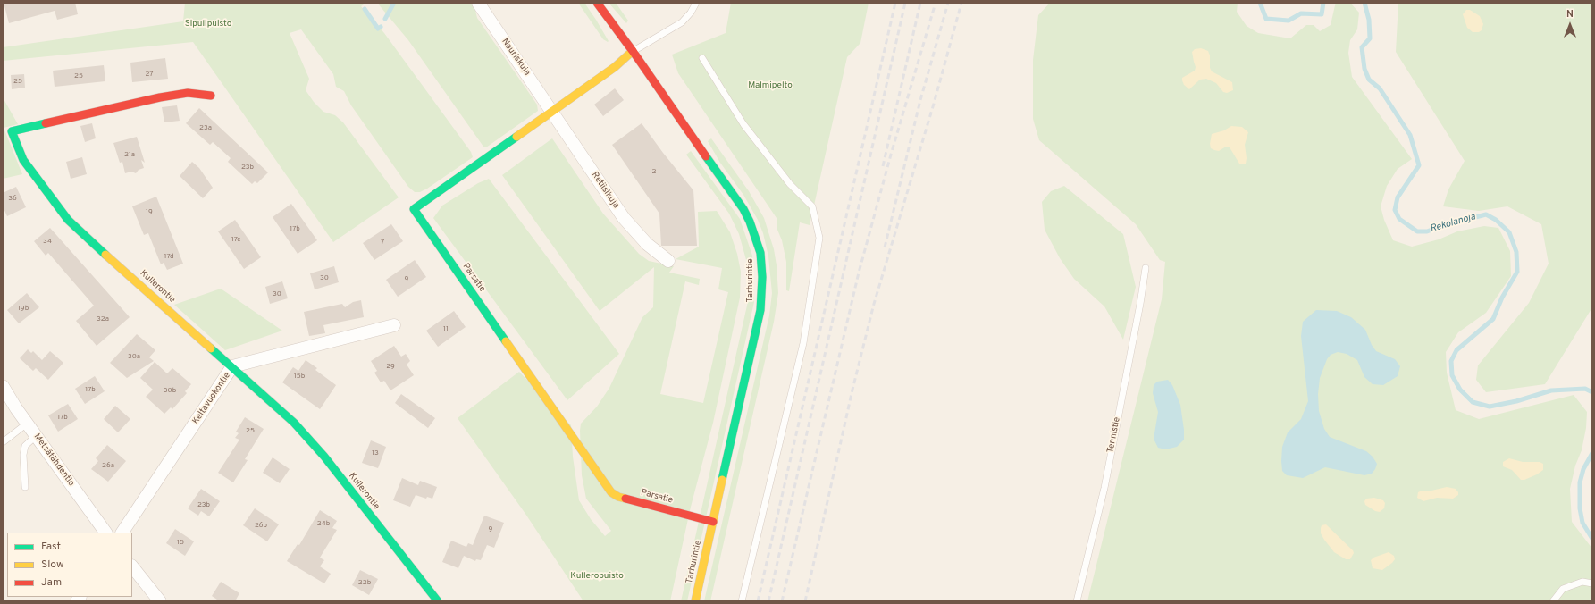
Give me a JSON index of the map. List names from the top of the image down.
{
  "streets": {
    "street": [
      "Nauriskuja",
      "Retiisikuja",
      "Parsatie",
      "Tarhurintie",
      "Kullerontie",
      "Keltavuokontie",
      "Metsätähdentie"
    ],
    "lane": ["Tennistie"]
  },
  "crossings": [
    ["Nauriskuja", "Retiisikuja"],
    ["Nauriskuja", "Parsatie"],
    ["Retiisikuja", "Parsatie"],
    ["Parsatie", "Tarhurintie"],
    ["Kullerontie", "Keltavuokontie"]
  ],
  "water": ["Rekolanoja"],
  "parks": ["Sipulipuisto", "Malmipelto", "Kulleropuisto"],
  "house_numbers": [
    "27",
    "25",
    "25",
    "23a",
    "21a",
    "23b",
    "2",
    "36",
    "19",
    "17b",
    "17c",
    "34",
    "7",
    "17d",
    "30",
    "9",
    "30",
    "19b",
    "32a",
    "11",
    "30a",
    "29",
    "15b",
    "17b",
    "30b",
    "17b",
    "25",
    "13",
    "26a",
    "23b",
    "24b",
    "26b",
    "9",
    "15",
    "22b"
  ],
  "legend": ["Fast", "Slow", "Jam"],
  "north": "top"
}
